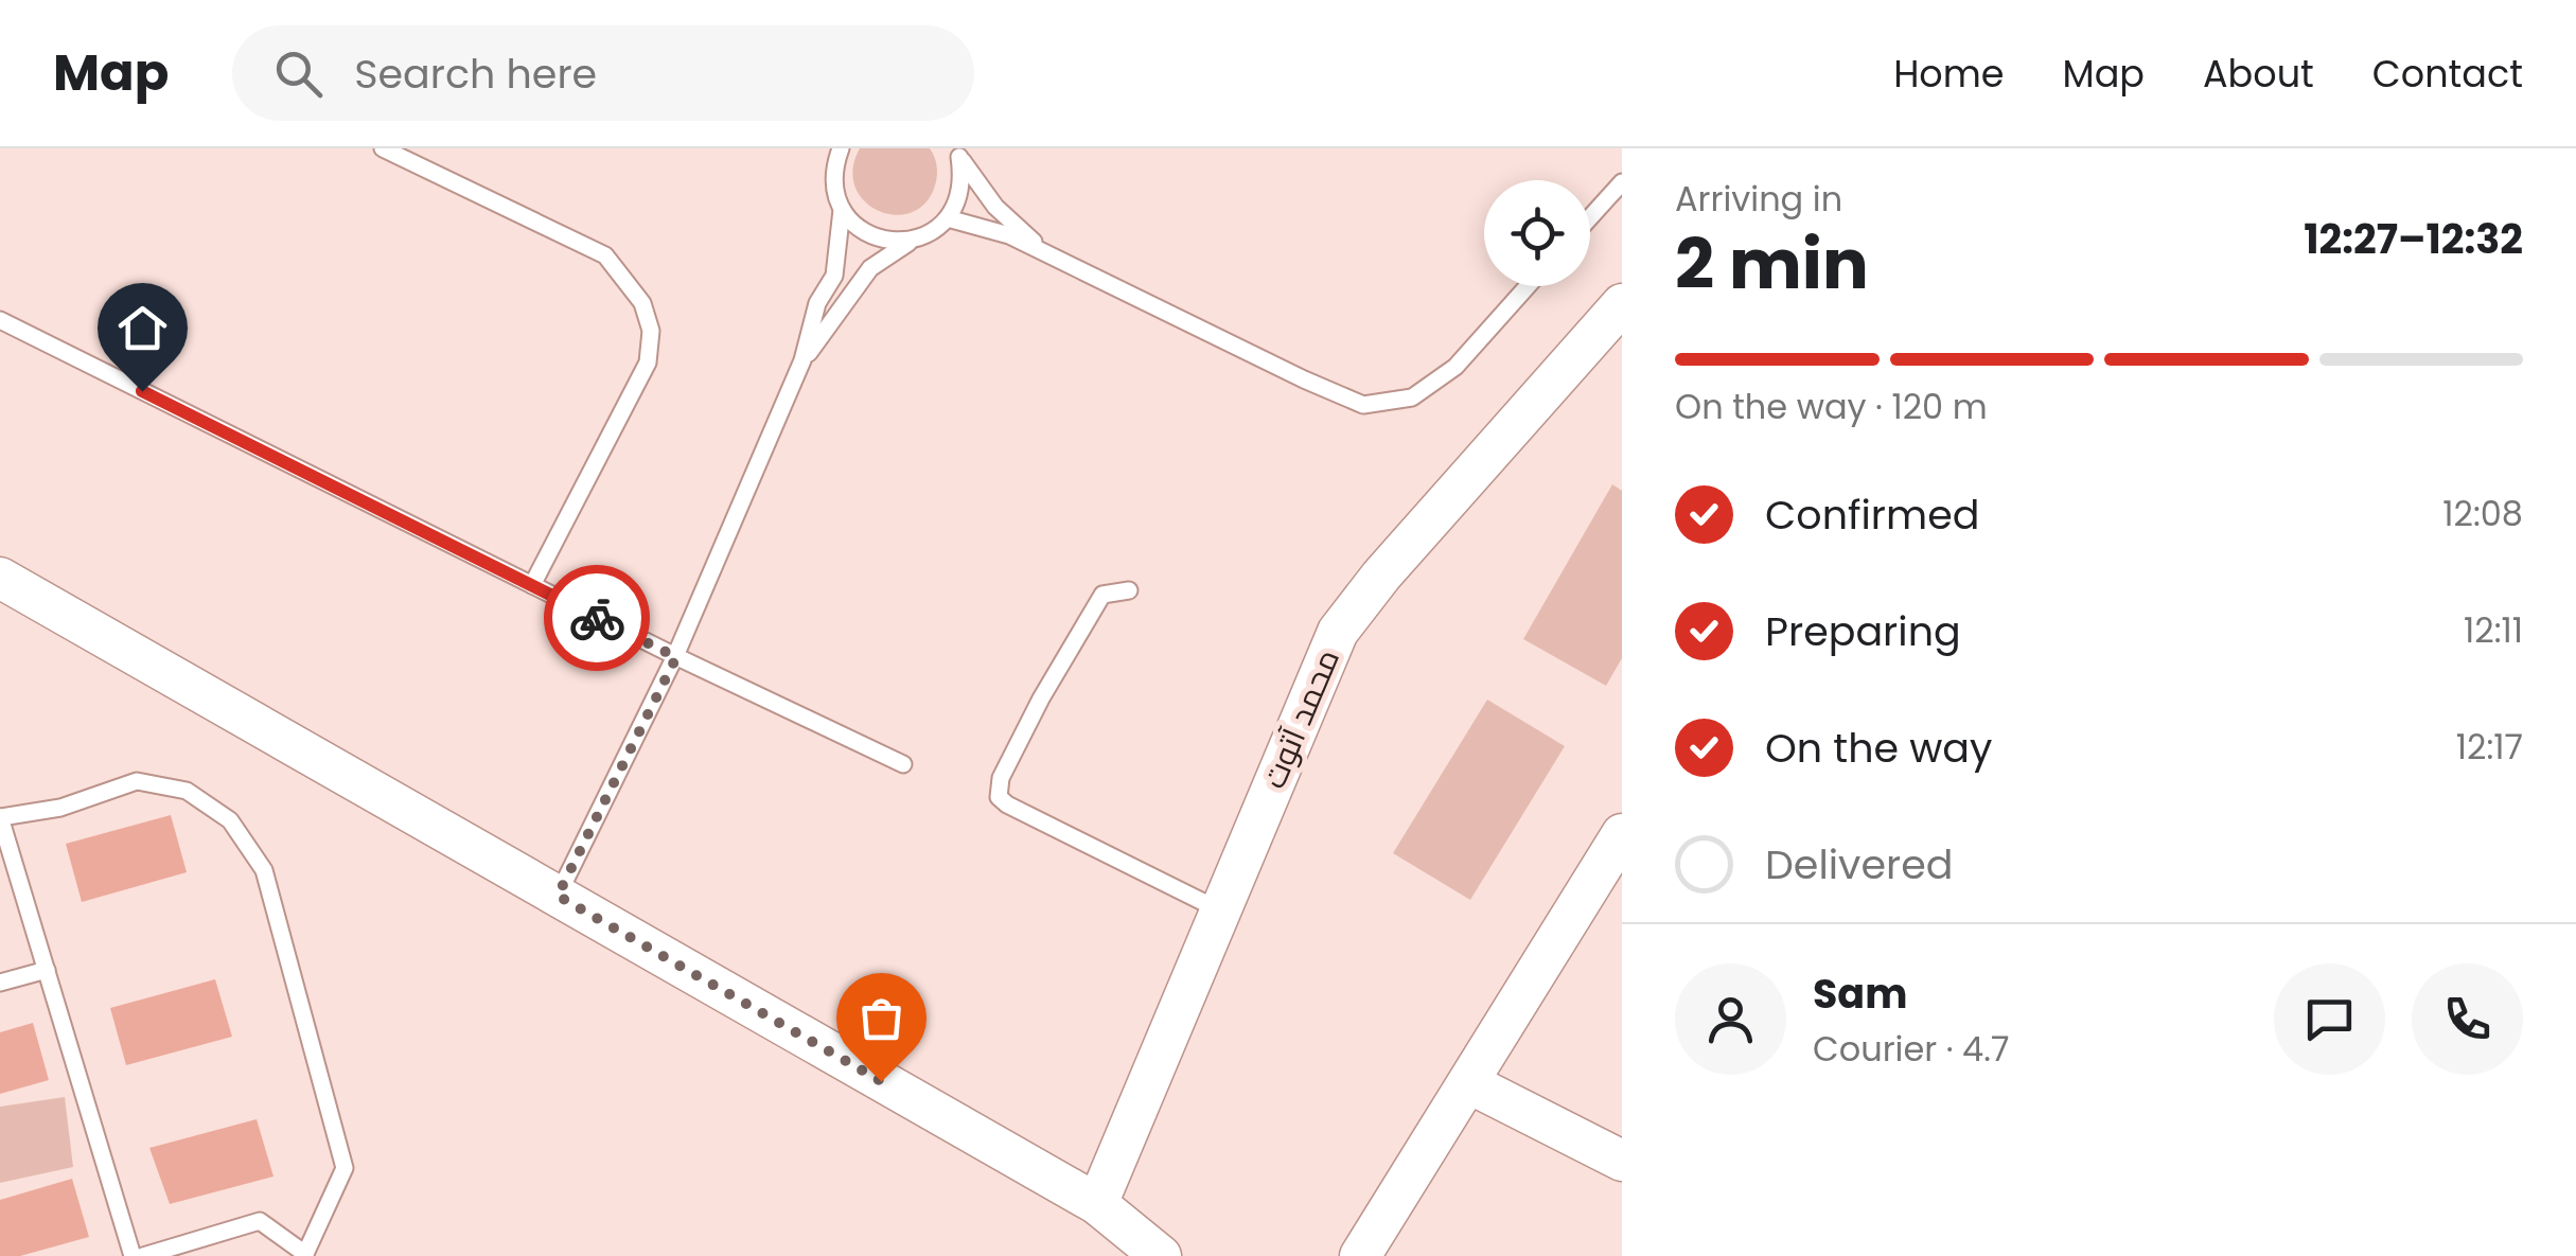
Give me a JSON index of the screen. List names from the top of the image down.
{
  "streets": {
    "street": ["محمد آتوت"]
  },
  "page": {
    "header": "Map",
    "search": "Search here",
    "nav": [
      "Home",
      "Map",
      "About",
      "Contact"
    ],
    "heading": ["2 min", "Arriving in", "12:27–12:32"],
    "panel": ["Sam", "Courier · 4.7"],
    "bar": "On the way · 120 m",
    "list": [
      ["Confirmed", "12:08"],
      ["Preparing", "12:11"],
      ["On the way", "12:17"],
      "Delivered"
    ]
  }
}
